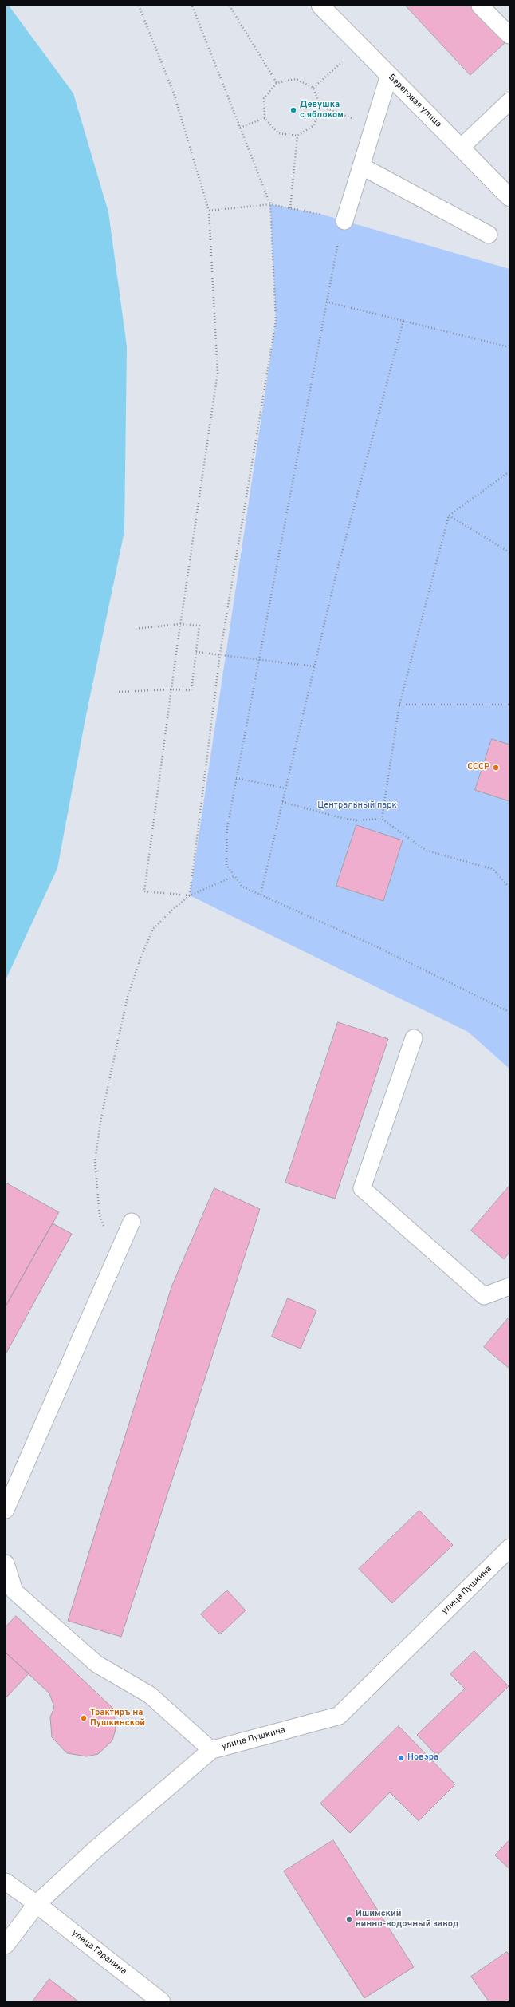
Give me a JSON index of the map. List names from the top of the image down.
{
  "streets": {
    "street": ["Береговая улица", "улица Пушкина", "улица Гаранина"]
  },
  "crossings": [
    ["улица Пушкина", "улица Гаранина"]
  ],
  "parks": ["Центральный парк"],
  "places": [
    "Девушка с яблоком",
    "СССР",
    "Трактиръ на Пушкинской",
    "Новэра",
    "Ишимский винно-водочный завод"
  ]
}
